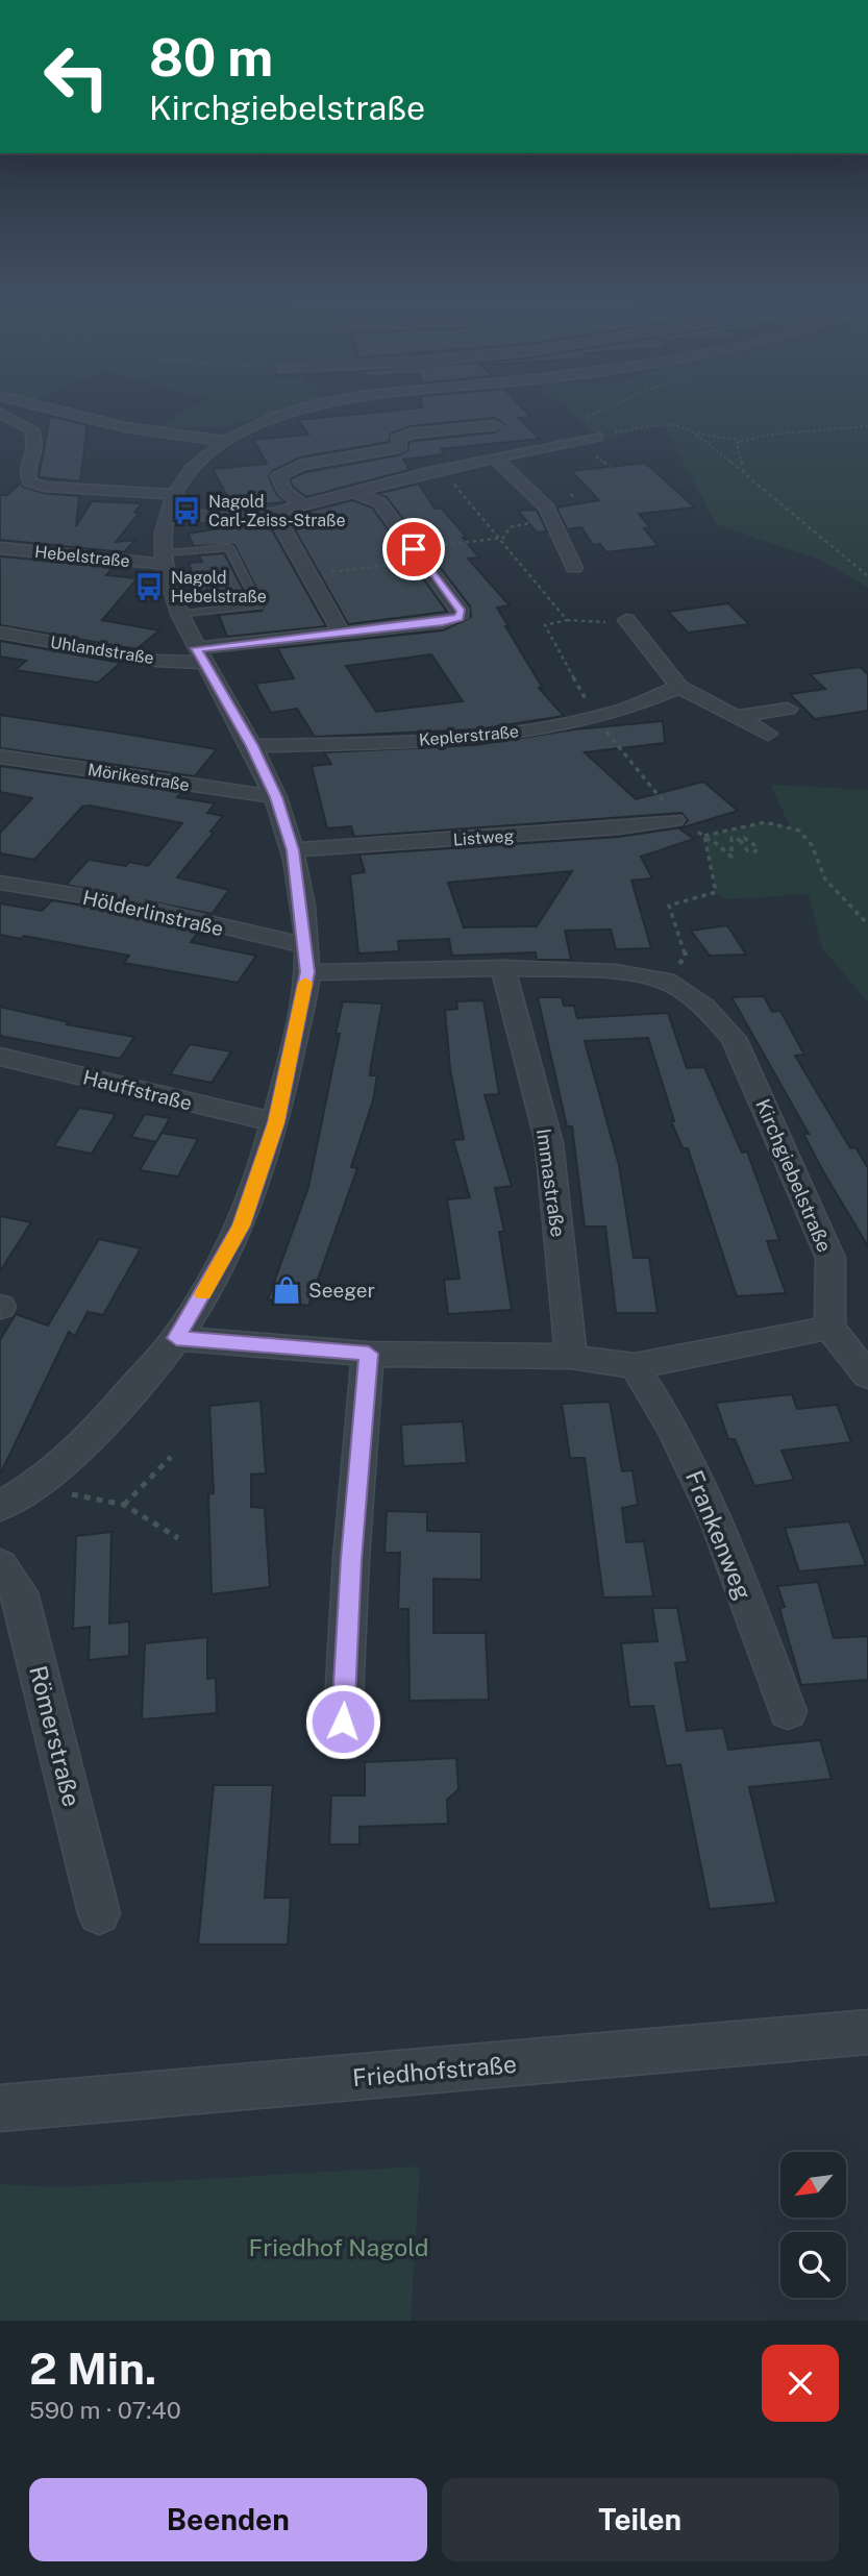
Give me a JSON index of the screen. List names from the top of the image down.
{
  "streets": {
    "street": [
      "Hebelstraße",
      "Uhlandstraße",
      "Keplerstraße",
      "Mörikestraße",
      "Listweg",
      "Hölderlinstraße",
      "Hauffstraße",
      "Kirchgiebelstraße",
      "Immastraße",
      "Frankenweg",
      "Römerstraße",
      "Friedhofstraße"
    ]
  },
  "crossings": [
    ["Hölderlinstraße", "Kirchgiebelstraße"],
    ["Kirchgiebelstraße", "Immastraße"]
  ],
  "parks": ["Friedhof Nagold"],
  "places": {
    "bus stop": ["Nagold Carl-Zeiss-Straße", "Nagold Hebelstraße"],
    "shop": ["Seeger"]
  },
  "north": "bottom left",
  "page": {
    "turn": ["80 m", "Kirchgiebelstraße"],
    "heading": ["2 Min.", "590 m · 07:40"],
    "buttons": ["Beenden", "Teilen"]
  }
}
